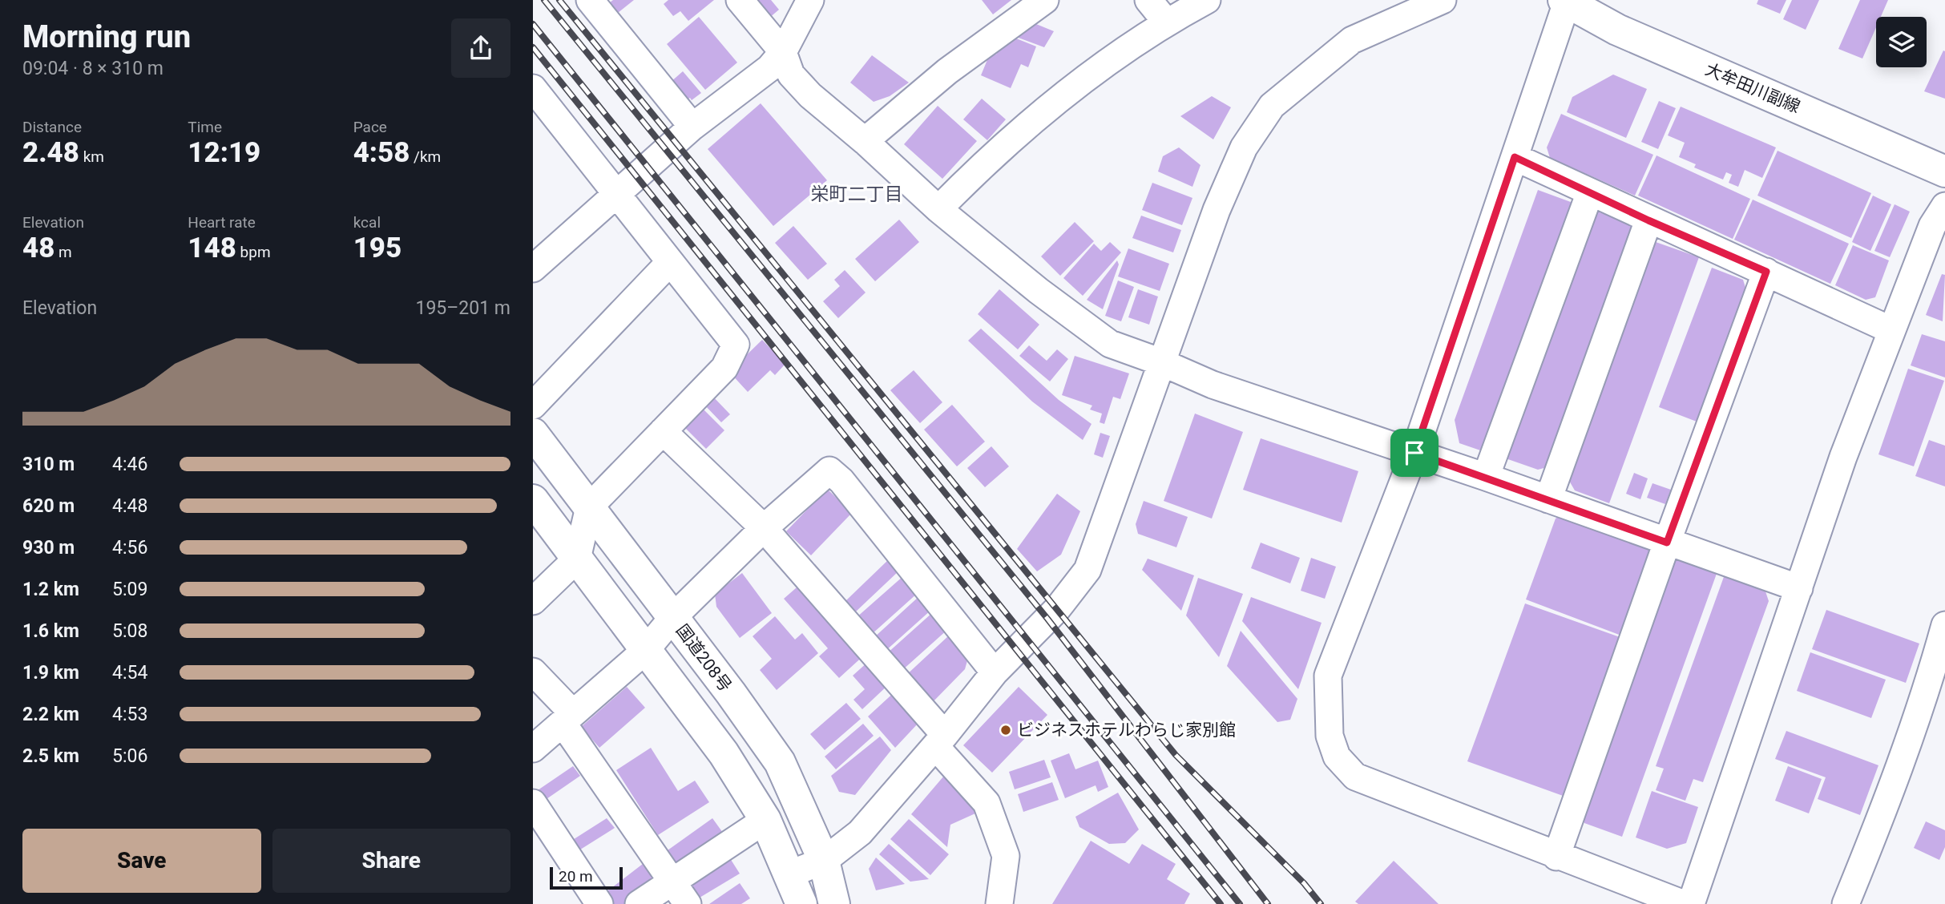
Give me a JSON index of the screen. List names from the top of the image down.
{
  "streets": {
    "main road": ["大牟田川副線", "国道208号"]
  },
  "districts": ["栄町二丁目"],
  "places": ["ビジネスホテルわらじ家別館"],
  "scale_bar": "20 m",
  "page": {
    "heading": ["Morning run", "09:04 · 8 × 310 m"],
    "stats": [
      ["Distance", "2.48 km"],
      ["Time", "12:19"],
      ["Pace", "4:58 /km"],
      ["Elevation", "48 m"],
      ["Heart rate", "148 bpm"],
      ["kcal", "195"]
    ],
    "chart": ["Elevation", "195–201 m"],
    "list": [
      {
        "name": "310 m",
        "note": "4:46"
      },
      {
        "name": "620 m",
        "note": "4:48"
      },
      {
        "name": "930 m",
        "note": "4:56"
      },
      {
        "name": "1.2 km",
        "note": "5:09"
      },
      {
        "name": "1.6 km",
        "note": "5:08"
      },
      {
        "name": "1.9 km",
        "note": "4:54"
      },
      {
        "name": "2.2 km",
        "note": "4:53"
      },
      {
        "name": "2.5 km",
        "note": "5:06"
      }
    ],
    "buttons": ["Save", "Share"],
    "scale": "20 m"
  }
}
